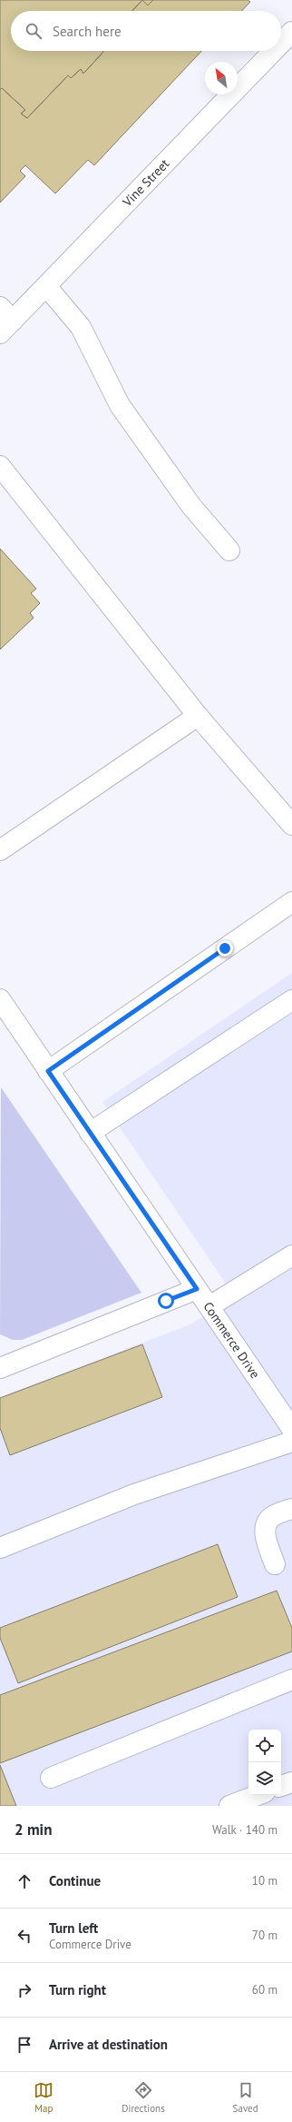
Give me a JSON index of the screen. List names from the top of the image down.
{
  "streets": {
    "street": ["Vine Street", "Commerce Drive"]
  },
  "north": "top left",
  "page": {
    "search": "Search here",
    "heading": ["2 min", "Walk · 140 m"],
    "list": [
      ["Continue", "10 m"],
      ["Turn left", "Commerce Drive", "70 m"],
      ["Turn right", "60 m"],
      "Arrive at destination"
    ],
    "nav": ["Map", "Directions", "Saved"]
  }
}
